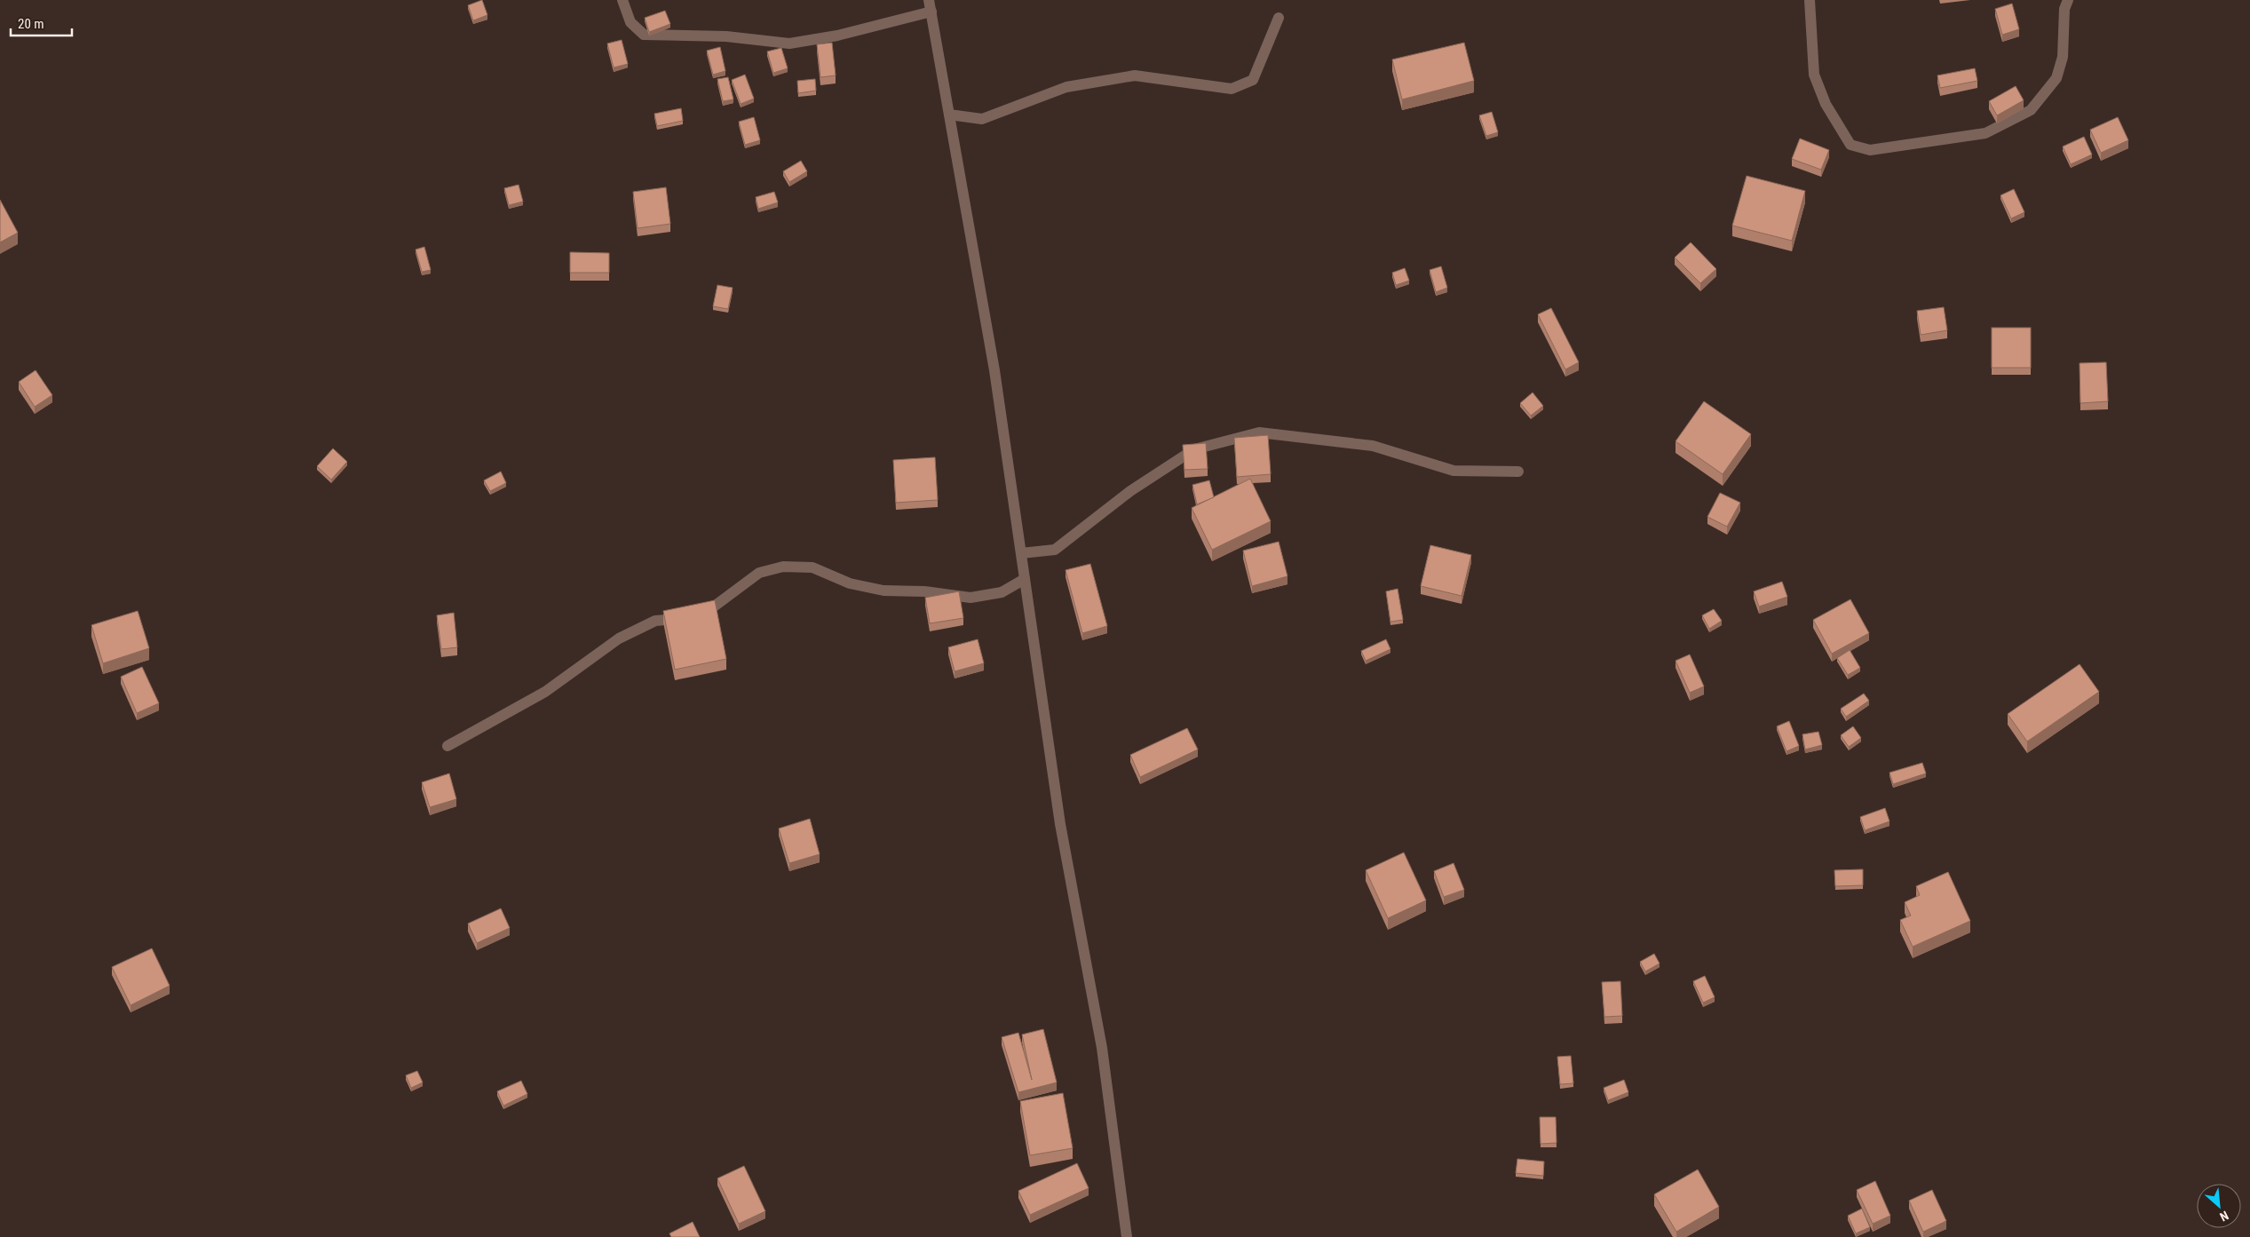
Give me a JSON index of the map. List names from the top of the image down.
{
  "scale_bar": "20 m",
  "north": "bottom right"
}
